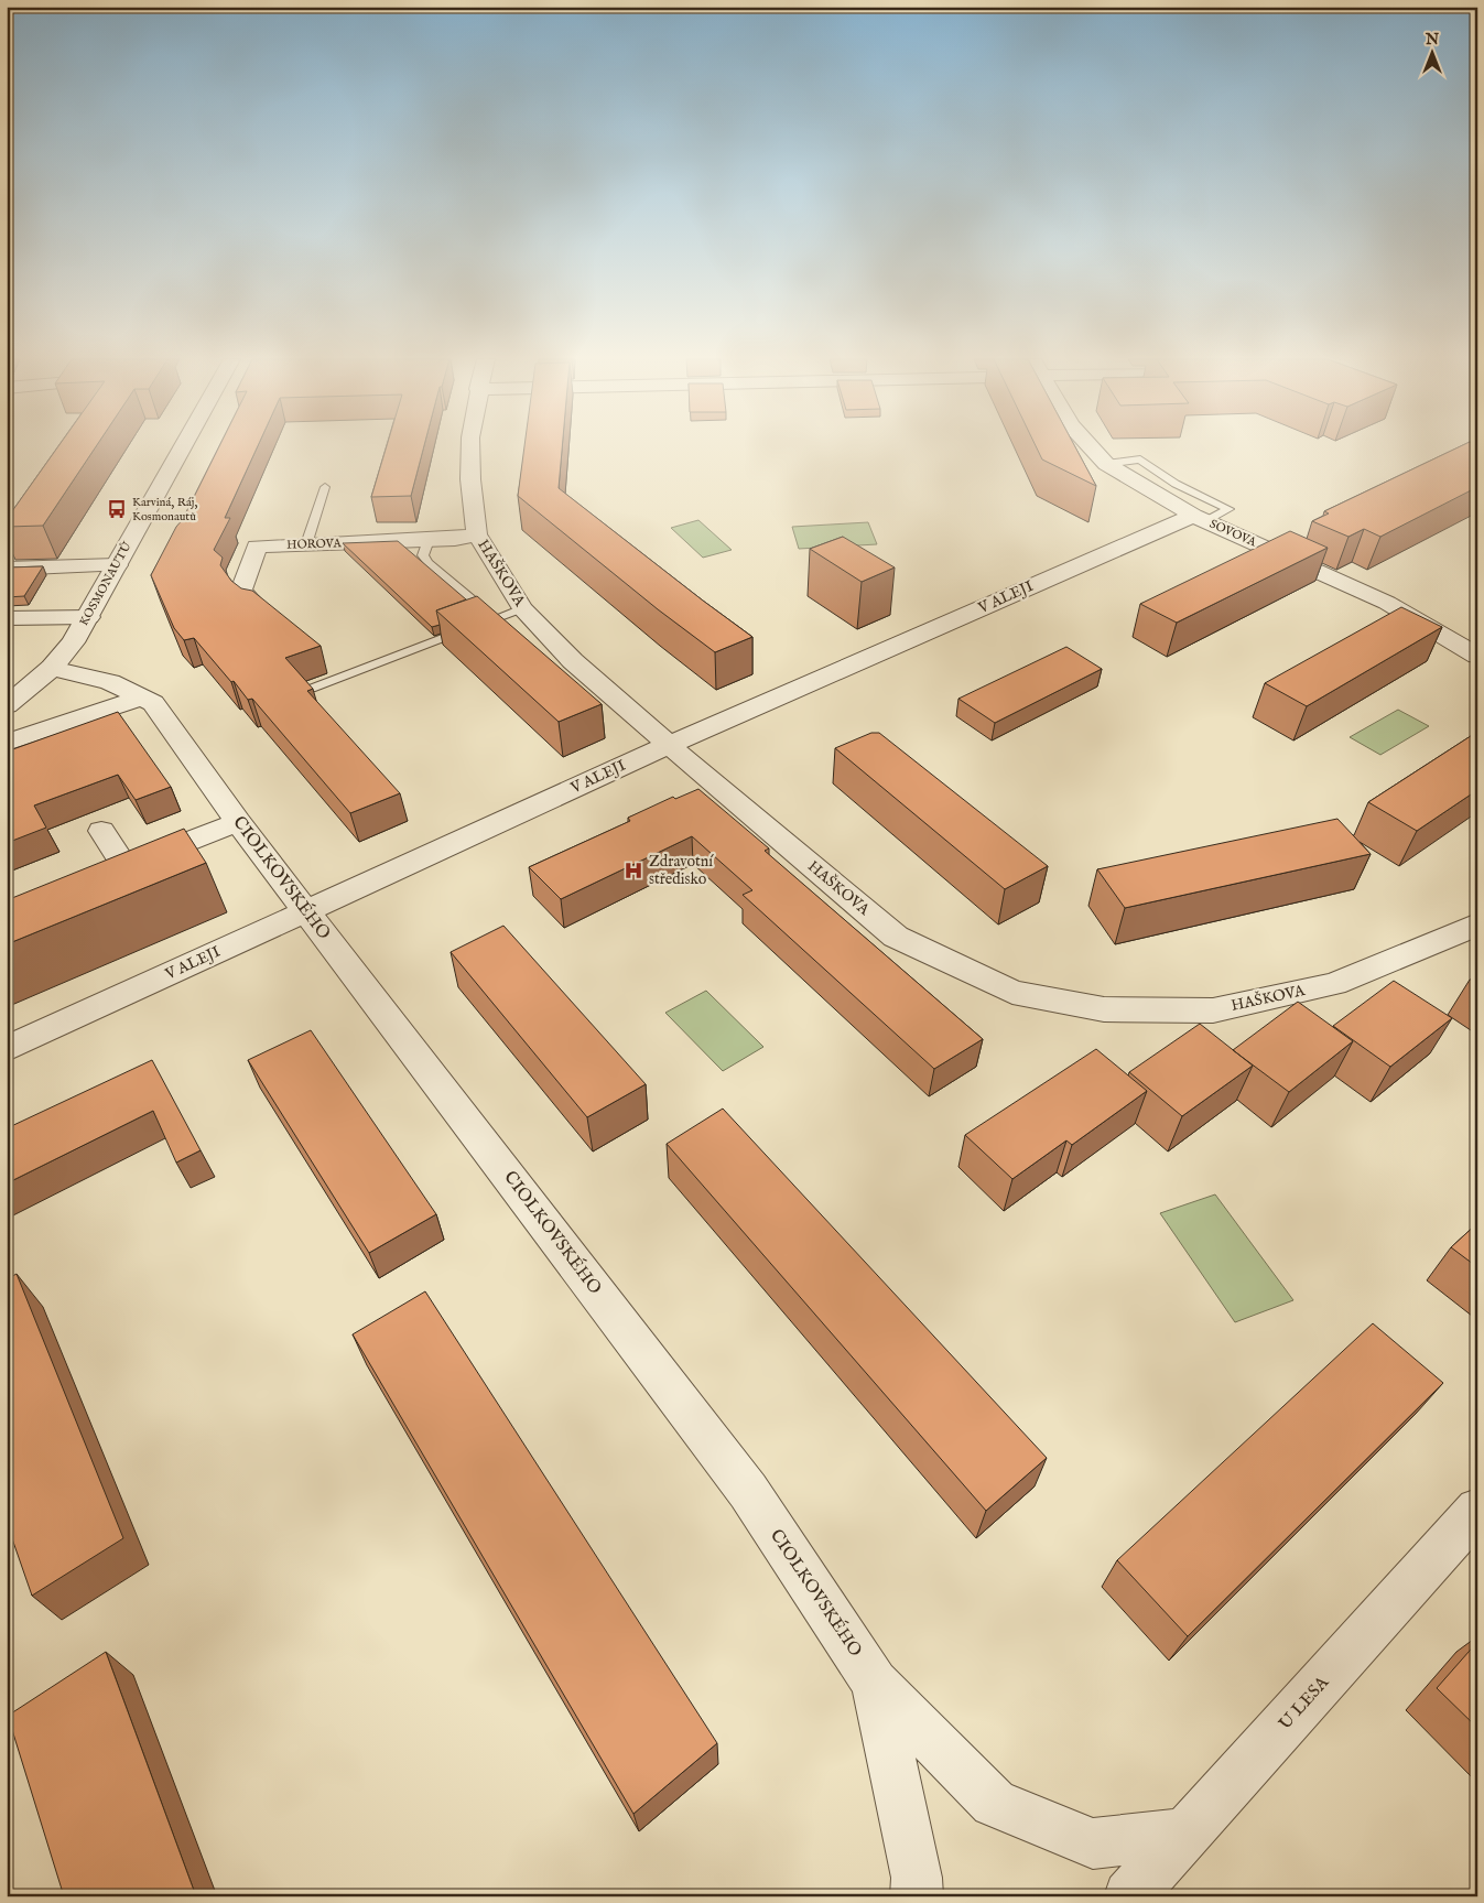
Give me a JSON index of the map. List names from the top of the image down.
{
  "streets": {
    "street": [
      "SOVOVA",
      "HOROVA",
      "HAŠKOVA",
      "KOSMONAUTŮ",
      "V ALEJI",
      "CIOLKOVSKÉHO",
      "U LESA"
    ]
  },
  "crossings": [
    ["SOVOVA", "V ALEJI"],
    ["HOROVA", "HAŠKOVA"],
    ["HAŠKOVA", "V ALEJI"],
    ["KOSMONAUTŮ", "CIOLKOVSKÉHO"],
    ["V ALEJI", "CIOLKOVSKÉHO"]
  ],
  "places": {
    "bus stop": ["Karviná, Ráj, Kosmonautů"],
    "hospital": ["Zdravotní středisko"]
  },
  "north": "top"
}
